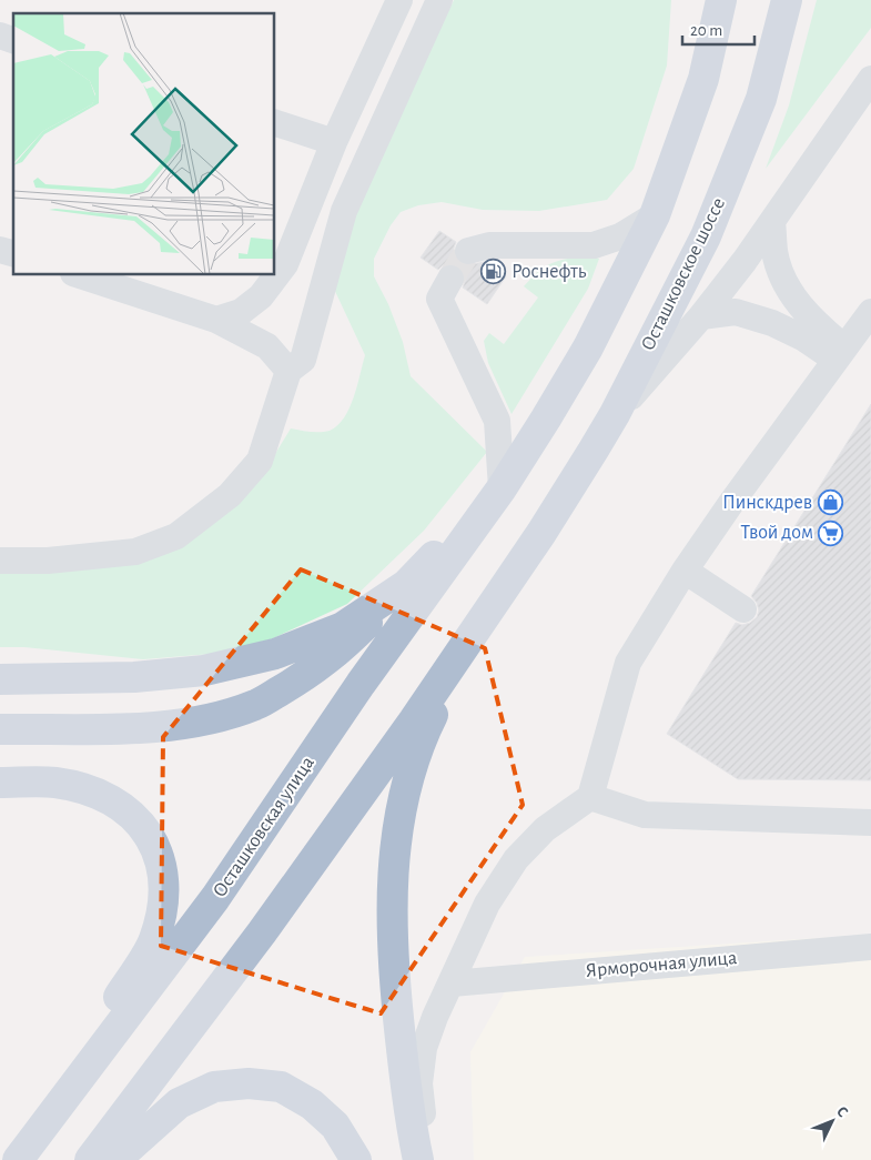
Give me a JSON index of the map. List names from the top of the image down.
{
  "streets": {
    "main road": ["Осташковское шоссе", "Осташковская улица"],
    "street": ["Ярморочная улица"]
  },
  "places": {
    "fuel station": ["Роснефть"],
    "shop": ["Пинскдрев"],
    "supermarket": ["Твой дом"]
  },
  "scale_bar": "20 m",
  "north": "top right"
}
